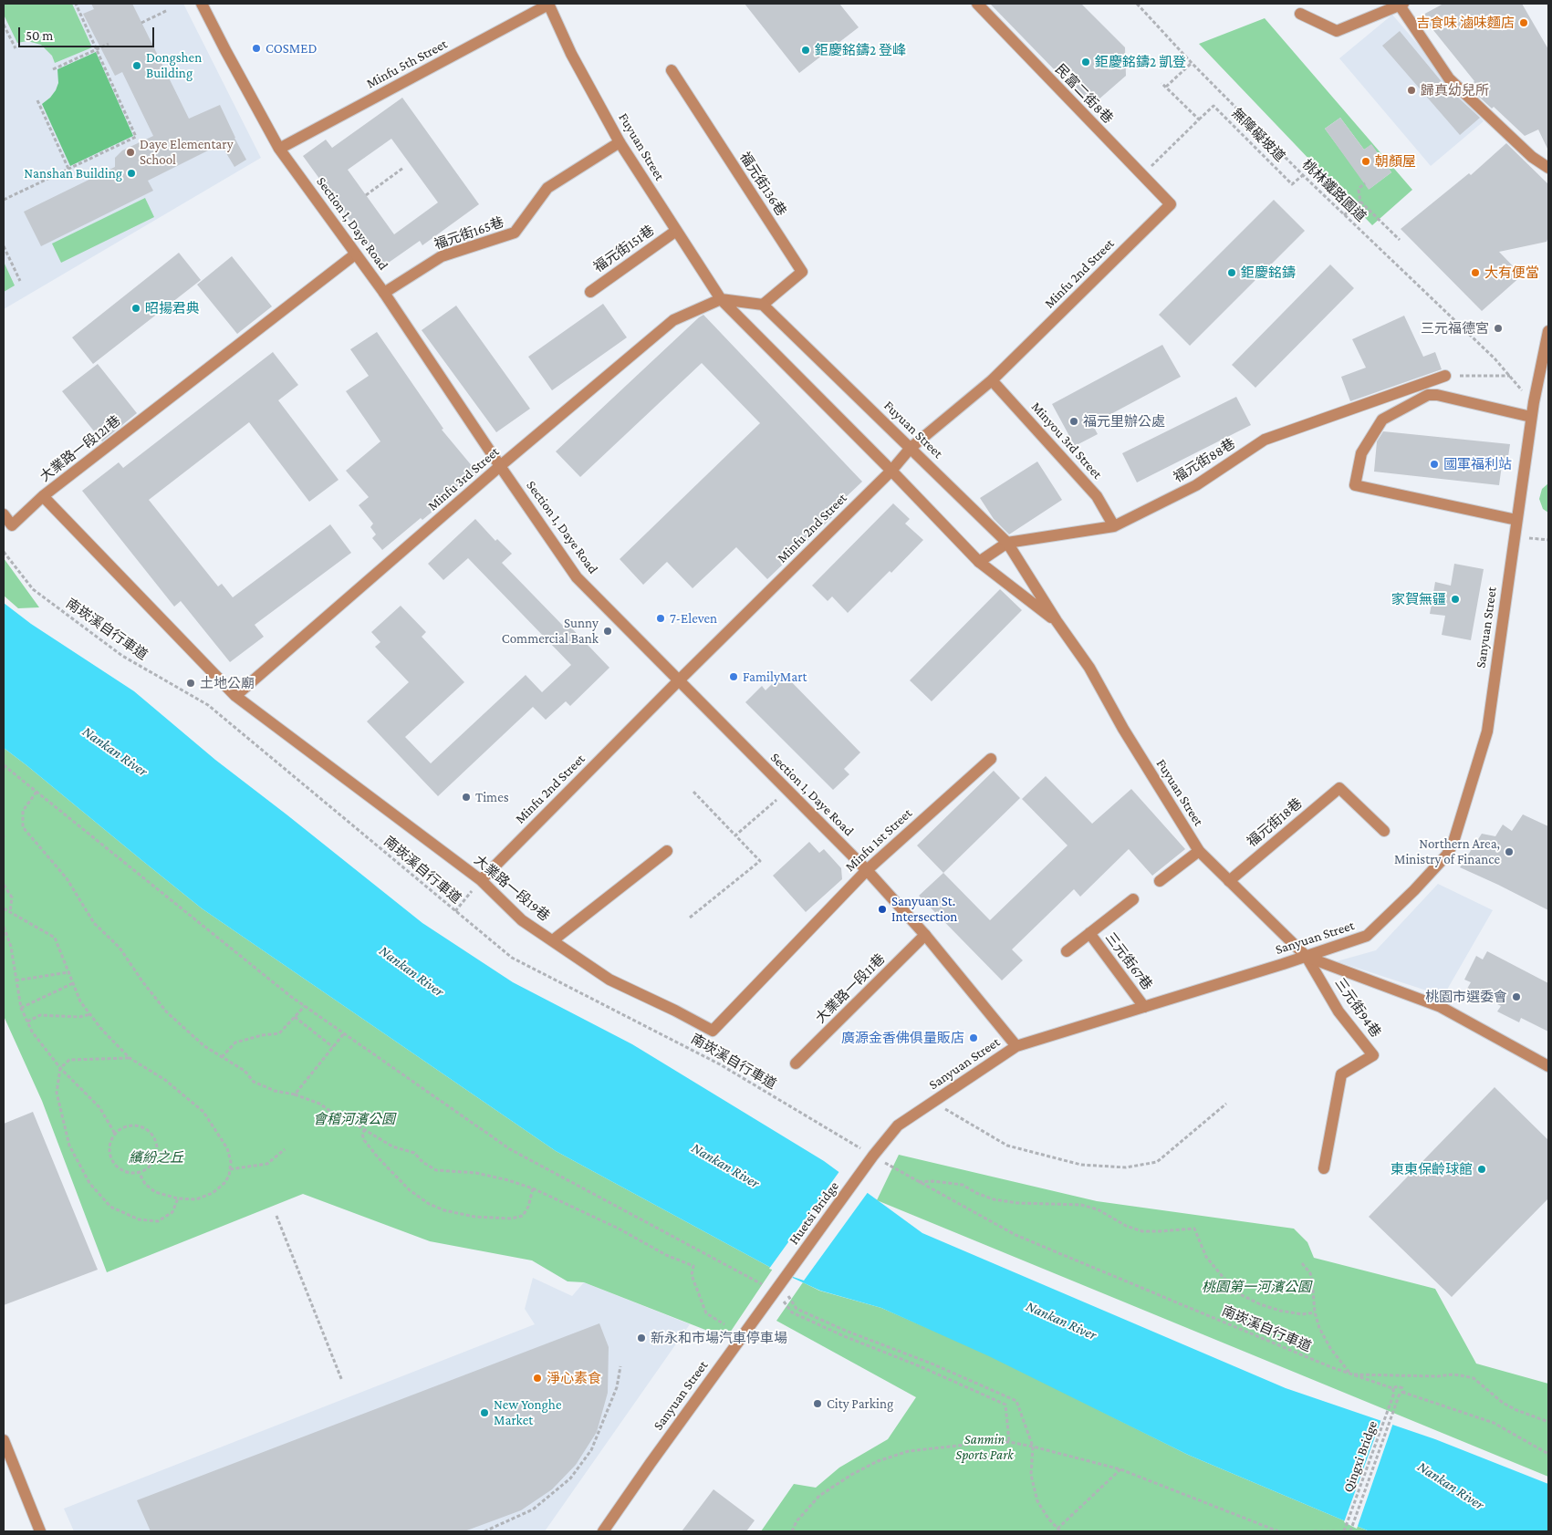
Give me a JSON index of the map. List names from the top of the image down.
{
  "streets": {
    "street": [
      "Minfu 5th Street",
      "民富二街8巷",
      "Fuyuan Street",
      "福元街136巷",
      "Section 1, Daye Road",
      "福元街165巷",
      "福元街151巷",
      "Minfu 2nd Street",
      "Minyou 3rd Street",
      "大業路一段121巷",
      "福元街88巷",
      "Minfu 3rd Street",
      "Sanyuan Street",
      "福元街18巷",
      "Minfu 1st Street",
      "大業路一段19巷",
      "三元街67巷",
      "大業路一段11巷",
      "三元街94巷",
      "Huetsi Bridge"
    ],
    "path": [
      "無障礙坡道",
      "桃林鐵路園道",
      "南崁溪自行車道",
      "Qingxi Bridge"
    ]
  },
  "crossings": [
    ["Minfu 5th Street", "Fuyuan Street"],
    ["Minfu 5th Street", "Section 1, Daye Road"],
    ["民富二街8巷", "無障礙坡道"],
    ["民富二街8巷", "Minfu 2nd Street"],
    ["無障礙坡道", "桃林鐵路園道"],
    ["Fuyuan Street", "福元街136巷"],
    ["Fuyuan Street", "福元街165巷"],
    ["Fuyuan Street", "福元街151巷"],
    ["Fuyuan Street", "Minfu 2nd Street"],
    ["Fuyuan Street", "福元街88巷"],
    ["Fuyuan Street", "Minfu 3rd Street"],
    ["Fuyuan Street", "Sanyuan Street"],
    ["Fuyuan Street", "福元街18巷"],
    ["Fuyuan Street", "三元街94巷"],
    ["Section 1, Daye Road", "福元街165巷"],
    ["Section 1, Daye Road", "Minfu 2nd Street"],
    ["Section 1, Daye Road", "大業路一段121巷"],
    ["Section 1, Daye Road", "Minfu 3rd Street"],
    ["Section 1, Daye Road", "Sanyuan Street"],
    ["Section 1, Daye Road", "Minfu 1st Street"],
    ["Section 1, Daye Road", "大業路一段11巷"],
    ["Minfu 2nd Street", "Minyou 3rd Street"],
    ["Minfu 2nd Street", "大業路一段19巷"],
    ["Minyou 3rd Street", "福元街88巷"],
    ["大業路一段121巷", "Minfu 3rd Street"],
    ["大業路一段121巷", "大業路一段19巷"],
    ["Minfu 3rd Street", "大業路一段19巷"],
    ["Sanyuan Street", "三元街67巷"],
    ["Sanyuan Street", "三元街94巷"],
    ["Sanyuan Street", "Huetsi Bridge"],
    ["南崁溪自行車道", "Qingxi Bridge"],
    ["Minfu 1st Street", "大業路一段19巷"]
  ],
  "water": ["Nankan River"],
  "parks": [
    "會稽河濱公園",
    "繽紛之丘",
    "桃園第一河濱公園",
    "Sanmin Sports Park"
  ],
  "places": [
    "吉食味 滷味麵店",
    "COSMED",
    "鉅慶銘鑄2 登峰",
    "鉅慶銘鑄2 凱登",
    "Dongshen Building",
    "歸真幼兒所",
    "Daye Elementary School",
    "朝顏屋",
    "Nanshan Building",
    "鉅慶銘鑄",
    "大有便當",
    "昭揚君典",
    "三元福德宮",
    "福元里辦公處",
    "國軍福利站",
    "家賀無疆",
    "7-Eleven",
    "Sunny Commercial Bank",
    "FamilyMart",
    "土地公廟",
    "Times",
    "Northern Area, Ministry of Finance",
    "Sanyuan St. Intersection",
    "桃園市選委會",
    "廣源金香佛俱量販店",
    "東東保齡球館",
    "新永和市場汽車停車場",
    "淨心素食",
    "City Parking",
    "New Yonghe Market"
  ],
  "scale_bar": "50 m"
}
